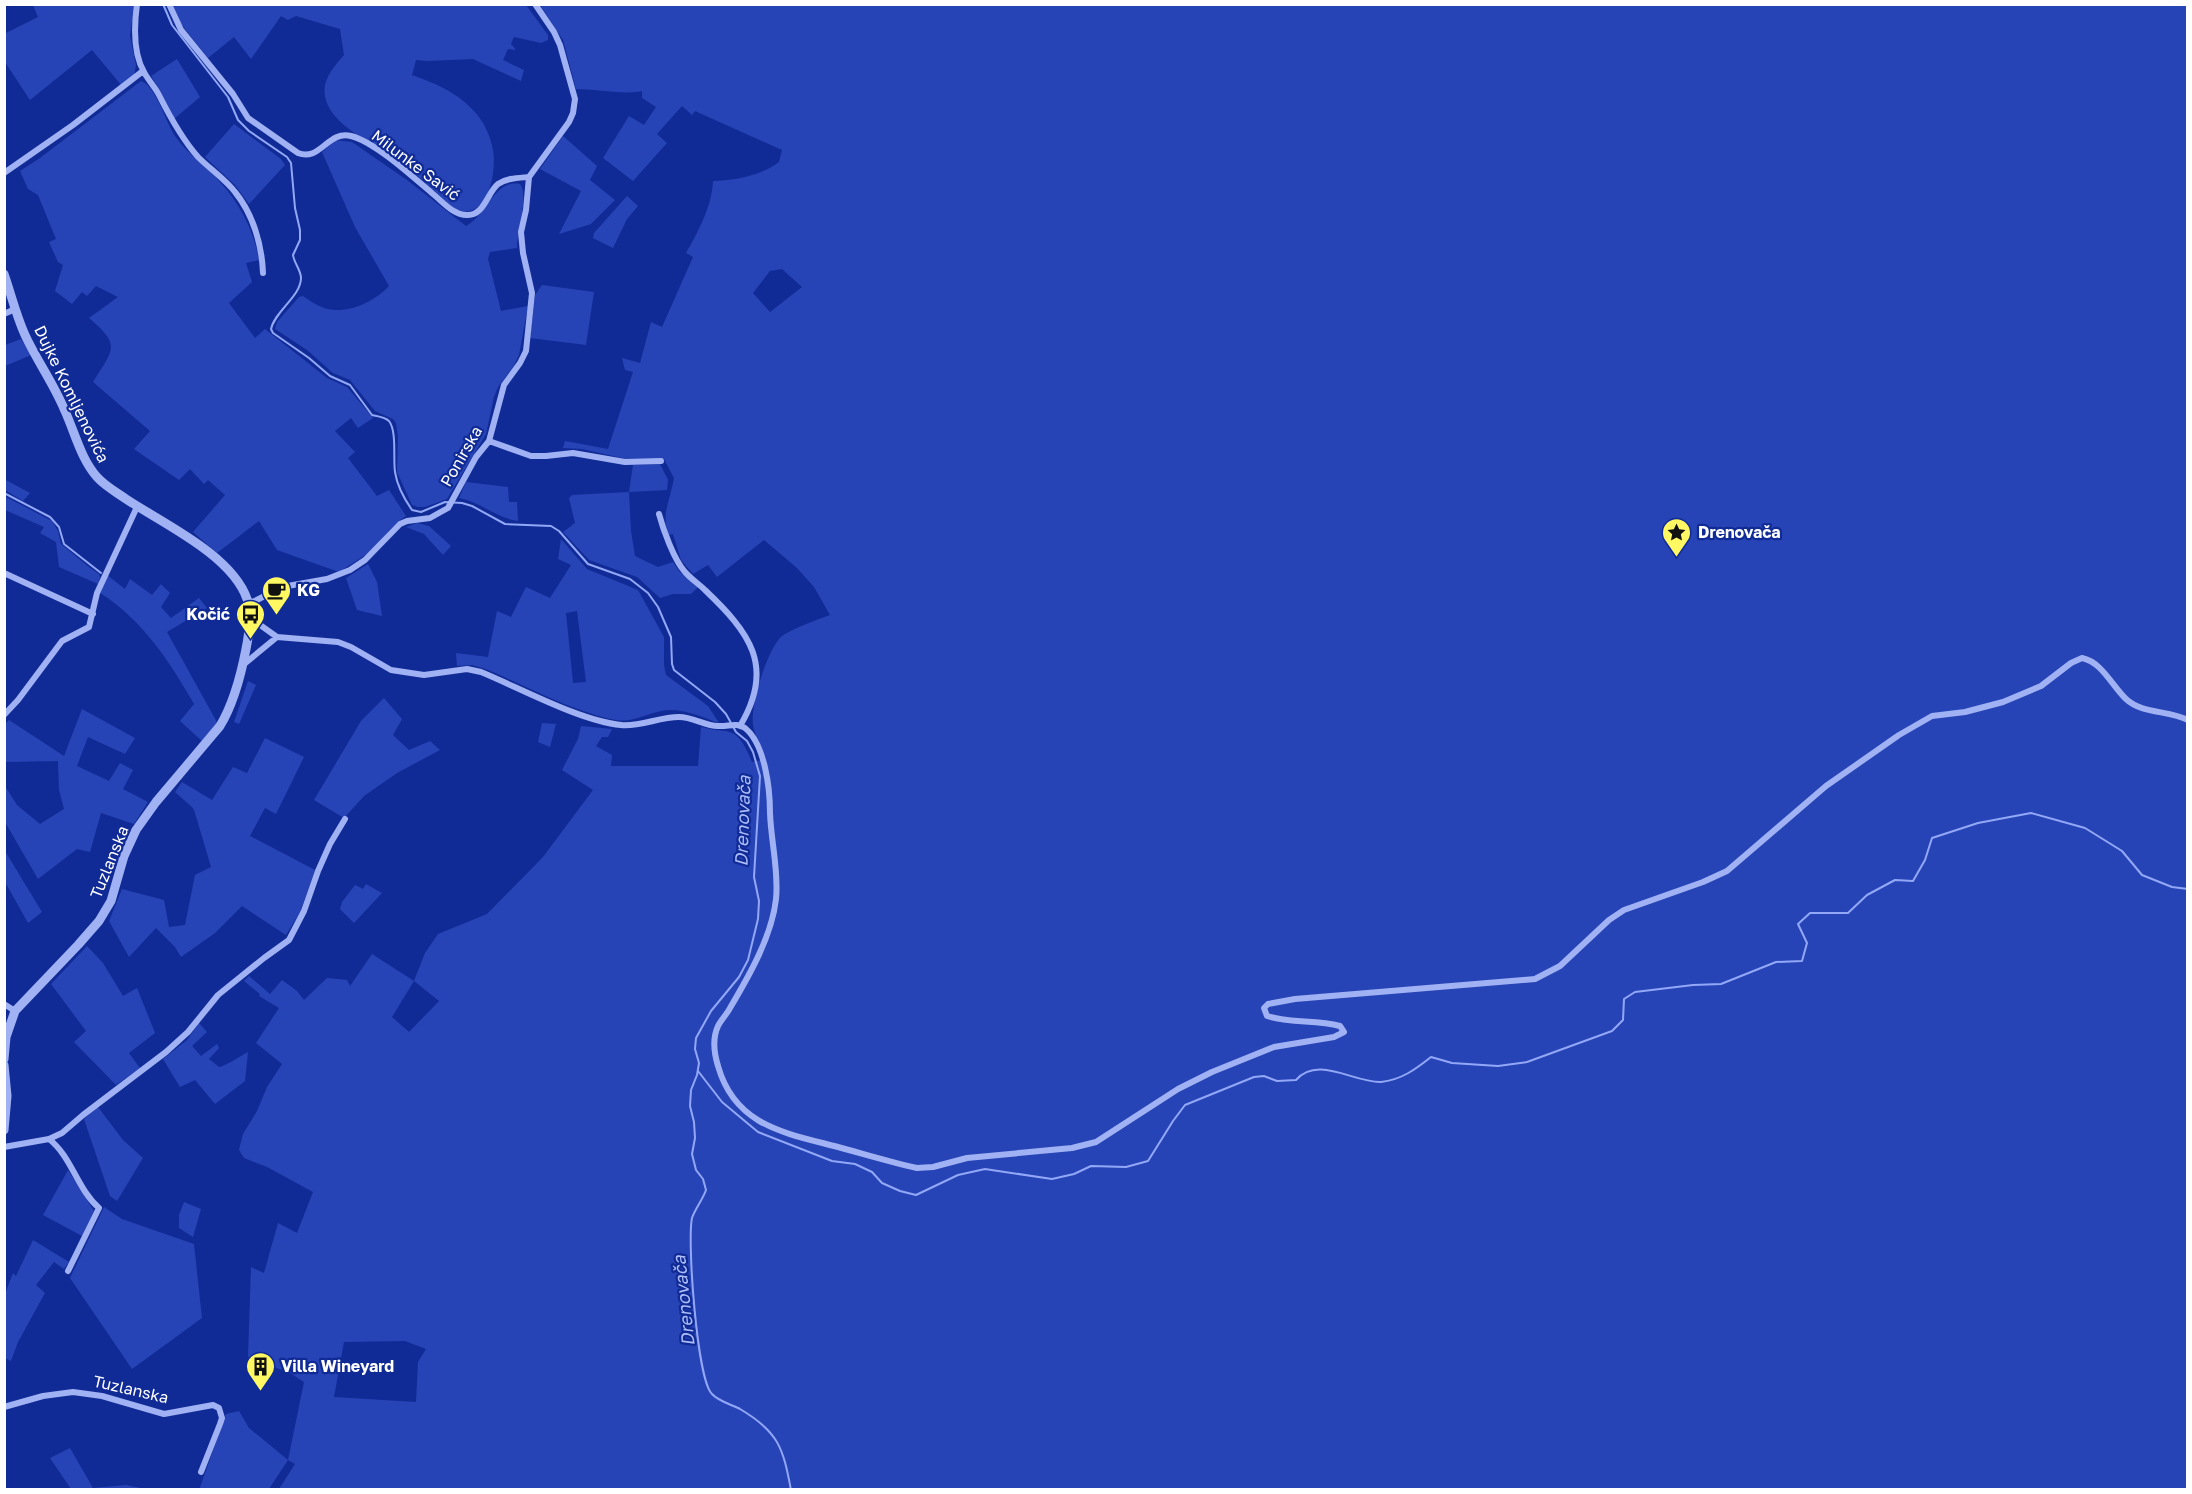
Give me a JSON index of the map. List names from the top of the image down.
{
  "streets": {
    "street": [
      "Milunke Savić",
      "Dujke Komljenovića",
      "Ponirska",
      "Tuzlanska"
    ]
  },
  "crossings": [
    ["Milunke Savić", "Ponirska"],
    ["Dujke Komljenovića", "Ponirska"],
    ["Dujke Komljenovića", "Tuzlanska"],
    ["Ponirska", "Tuzlanska"]
  ],
  "water": ["Drenovača"],
  "places": {
    "place": ["Drenovača"],
    "cafe": ["KG"],
    "bus stop": ["Kočić"],
    "building": ["Villa Wineyard"]
  }
}
